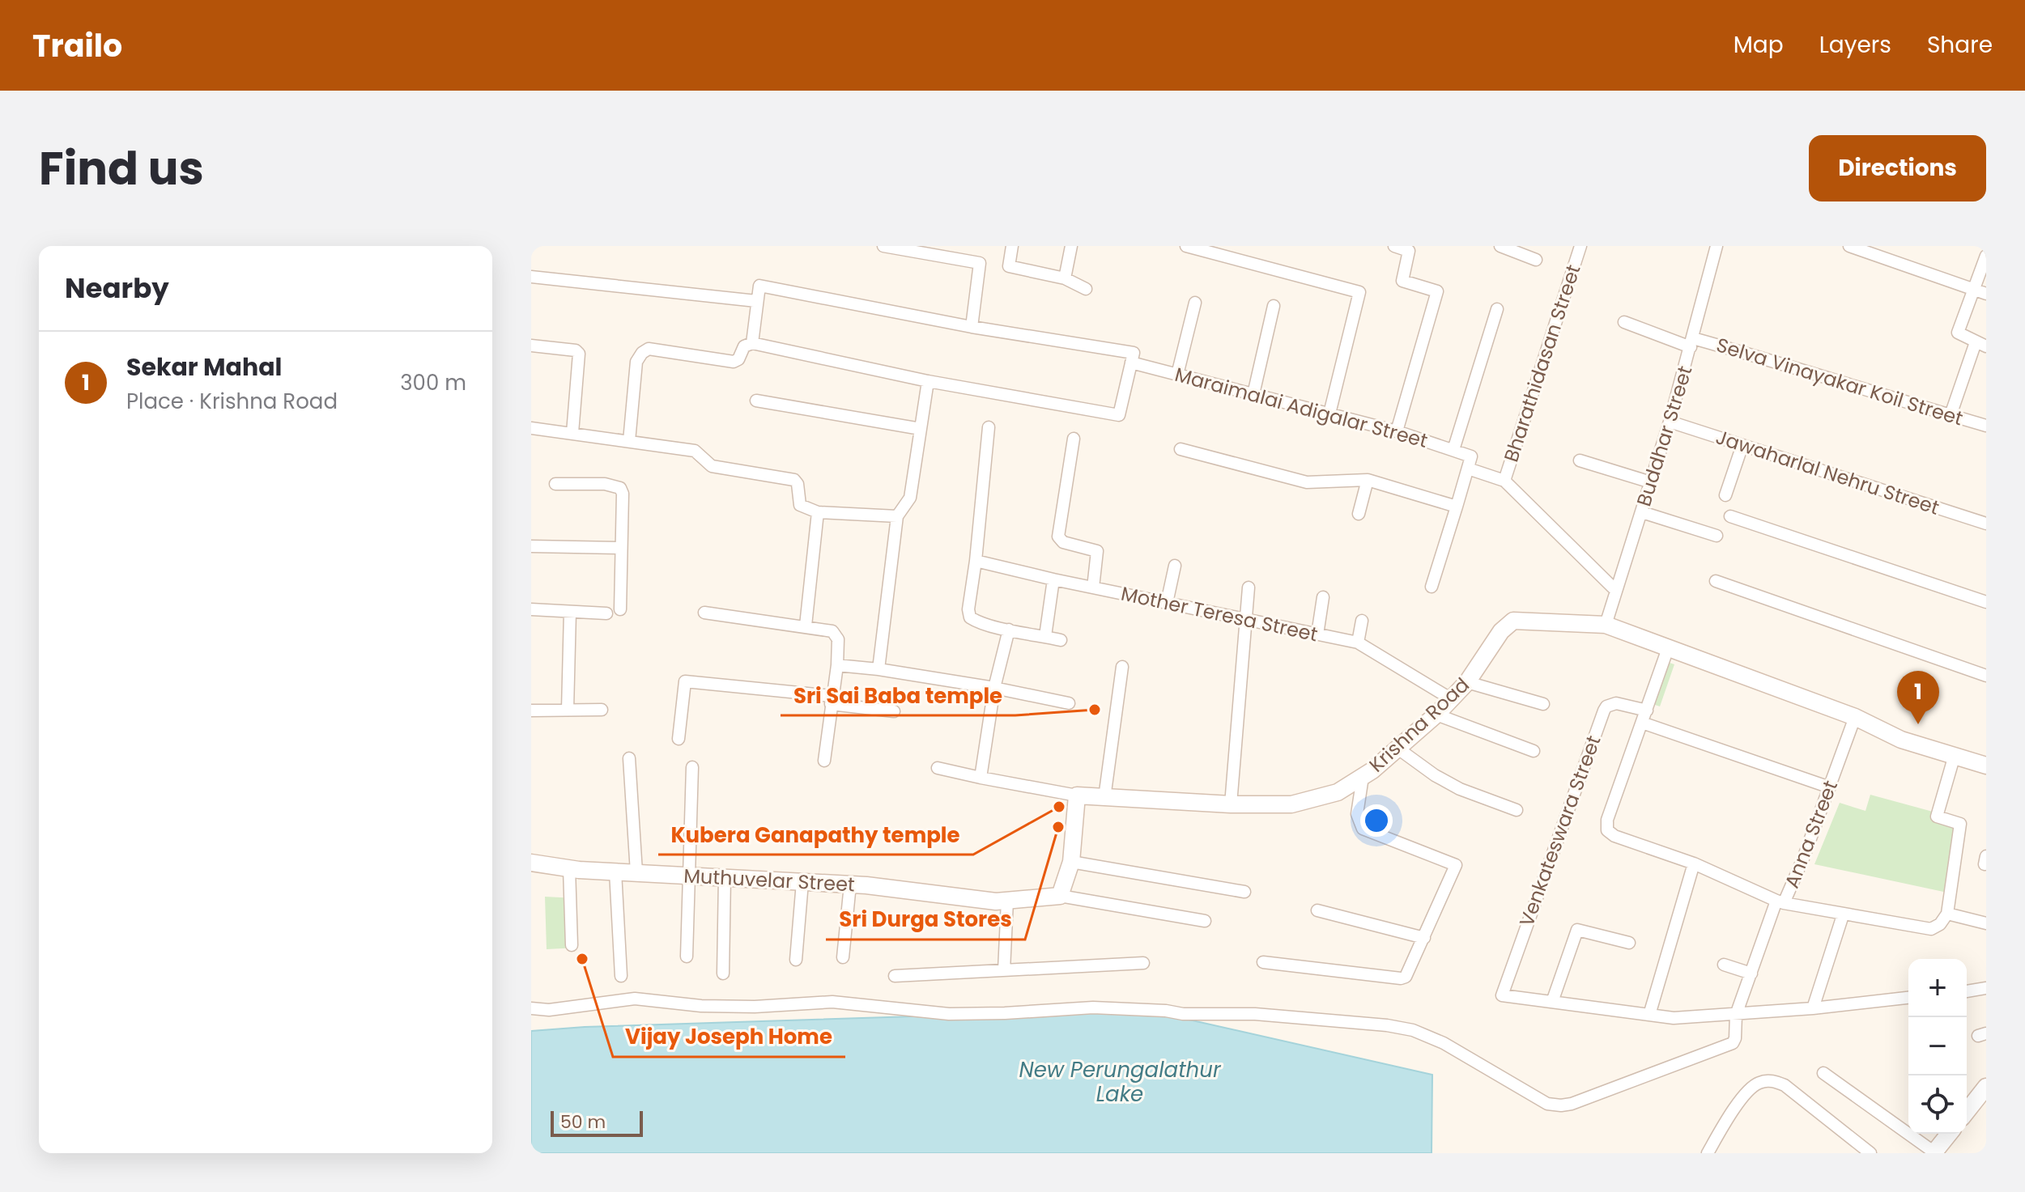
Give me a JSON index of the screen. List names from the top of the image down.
{
  "streets": {
    "street": [
      "Bharathidasan Street",
      "Selva Vinayakar Koil Street",
      "Maraimalai Adigalar Street",
      "Buddhar Street",
      "Jawaharlal Nehru Street",
      "Mother Teresa Street",
      "Krishna Road",
      "Venkateswara Street",
      "Anna Street",
      "Muthuvelar Street"
    ]
  },
  "crossings": [
    ["Selva Vinayakar Koil Street", "Buddhar Street"],
    ["Buddhar Street", "Jawaharlal Nehru Street"],
    ["Buddhar Street", "Krishna Road"],
    ["Mother Teresa Street", "Krishna Road"],
    ["Krishna Road", "Anna Street"]
  ],
  "water": ["New Perungalathur Lake"],
  "places": [
    "Sri Sai Baba temple",
    "Kubera Ganapathy temple",
    "Sri Durga Stores",
    "Vijay Joseph Home"
  ],
  "scale_bar": "50 m",
  "page": {
    "header": "Trailo",
    "nav": ["Map", "Layers", "Share"],
    "title": "Find us",
    "buttons": "Directions",
    "heading": "Nearby",
    "list": [
      {
        "mark": "1",
        "name": "Sekar Mahal",
        "note": "Place · Krishna Road",
        "value": "300 m"
      }
    ],
    "pins": "1",
    "map_buttons": ["+", "−"],
    "scale": "50 m"
  }
}
